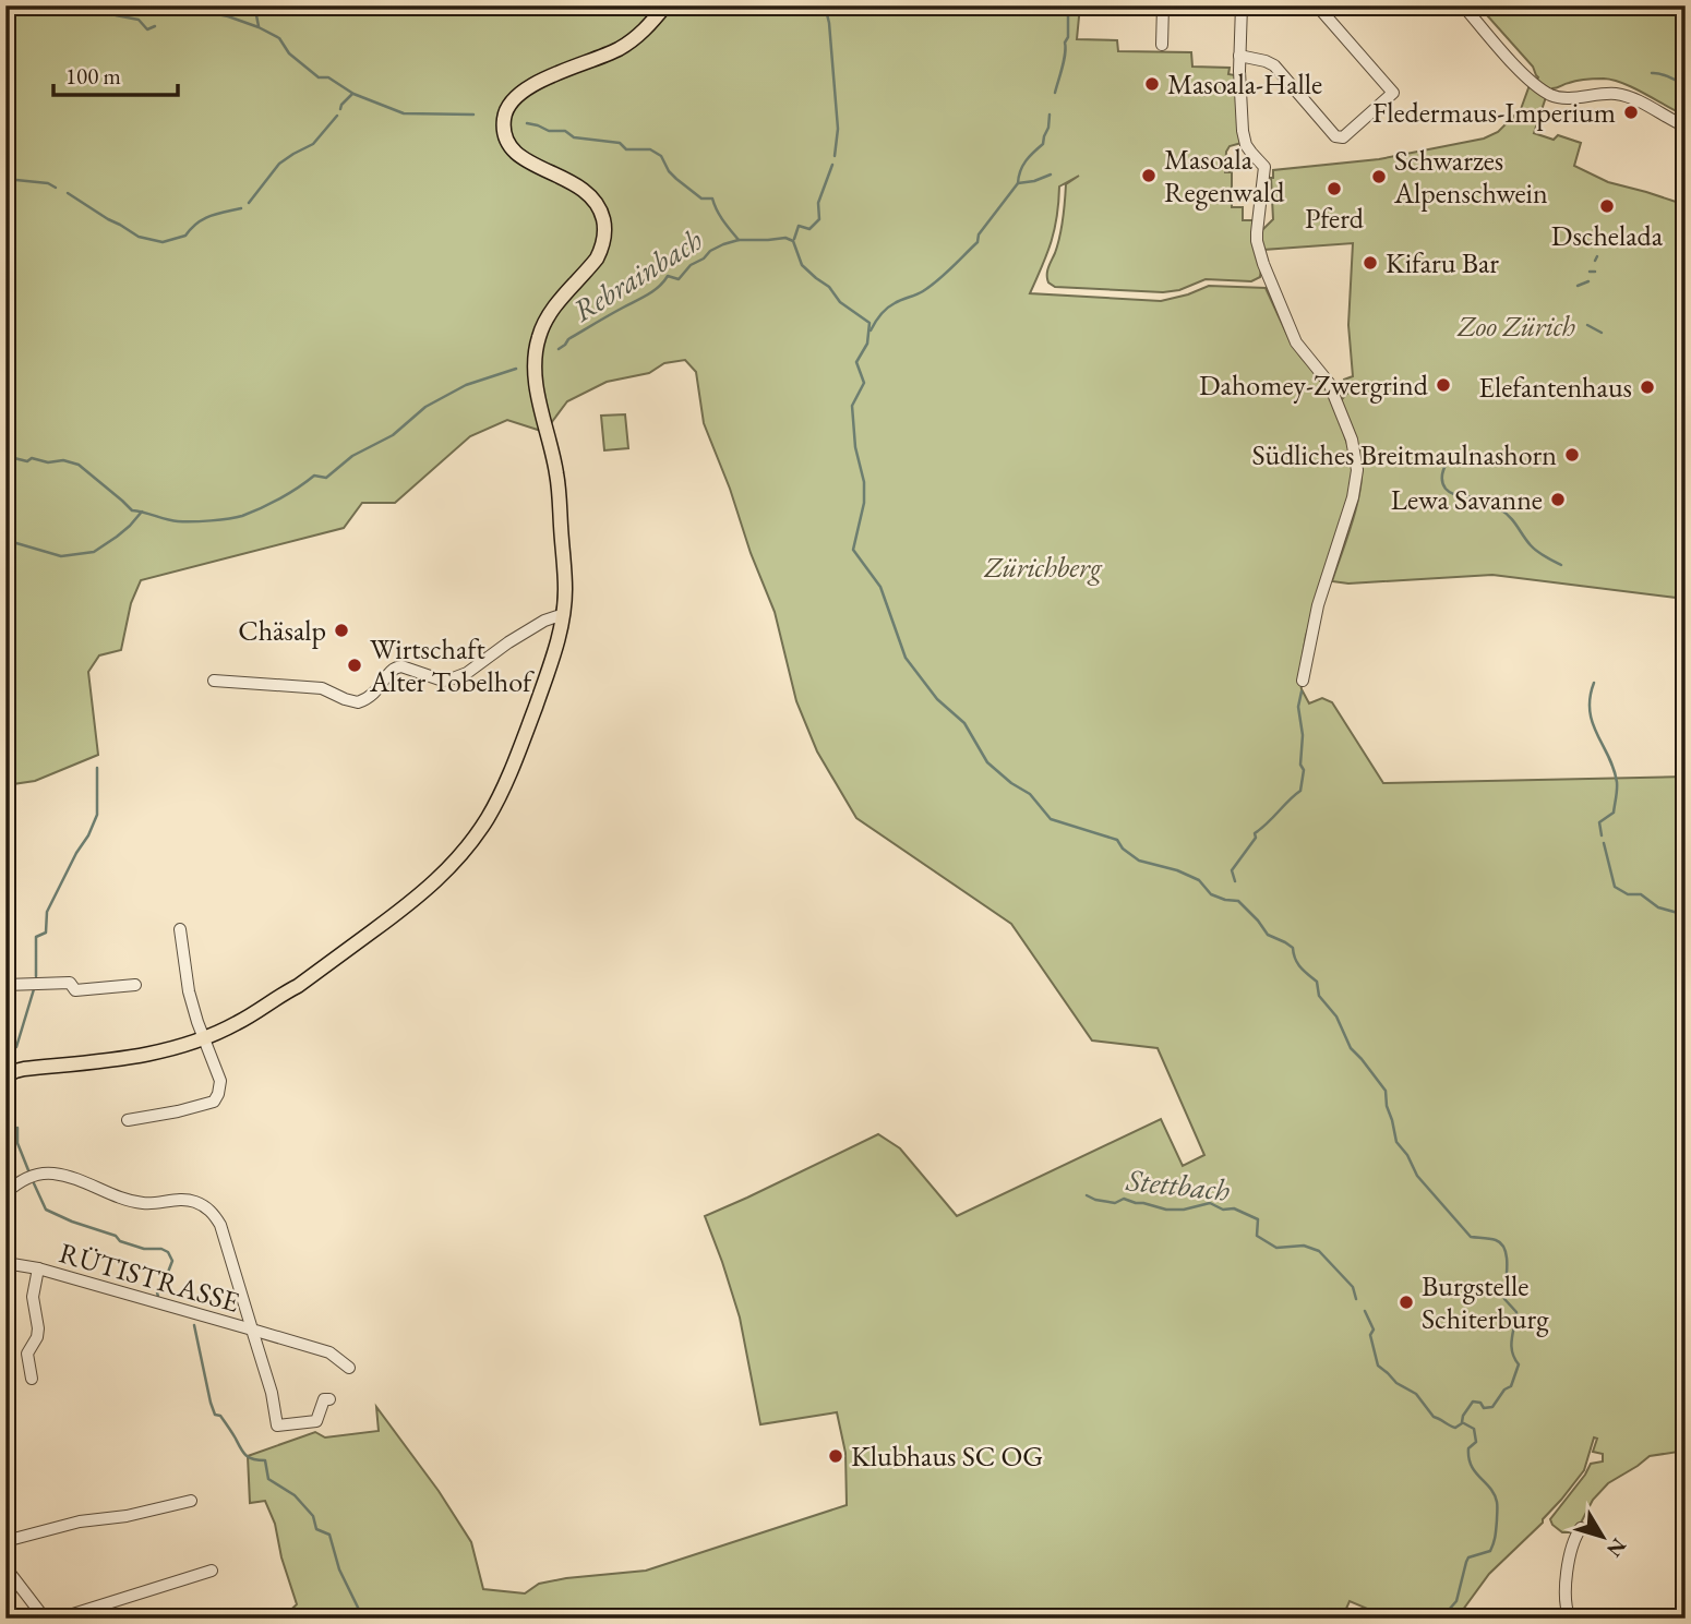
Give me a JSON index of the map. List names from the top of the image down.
{
  "streets": {
    "street": ["RÜTISTRASSE"]
  },
  "water": ["Rebrainbach", "Stettbach"],
  "parks": ["Zoo Zürich", "Zürichberg"],
  "places": [
    "Masoala-Halle",
    "Fledermaus-Imperium",
    "Masoala Regenwald",
    "Schwarzes Alpenschwein",
    "Pferd",
    "Dschelada",
    "Kifaru Bar",
    "Dahomey-Zwergrind",
    "Elefantenhaus",
    "Südliches Breitmaulnashorn",
    "Lewa Savanne",
    "Chäsalp",
    "Wirtschaft Alter Tobelhof",
    "Burgstelle Schiterburg",
    "Klubhaus SC OG"
  ],
  "scale_bar": "100 m",
  "north": "bottom right"
}
